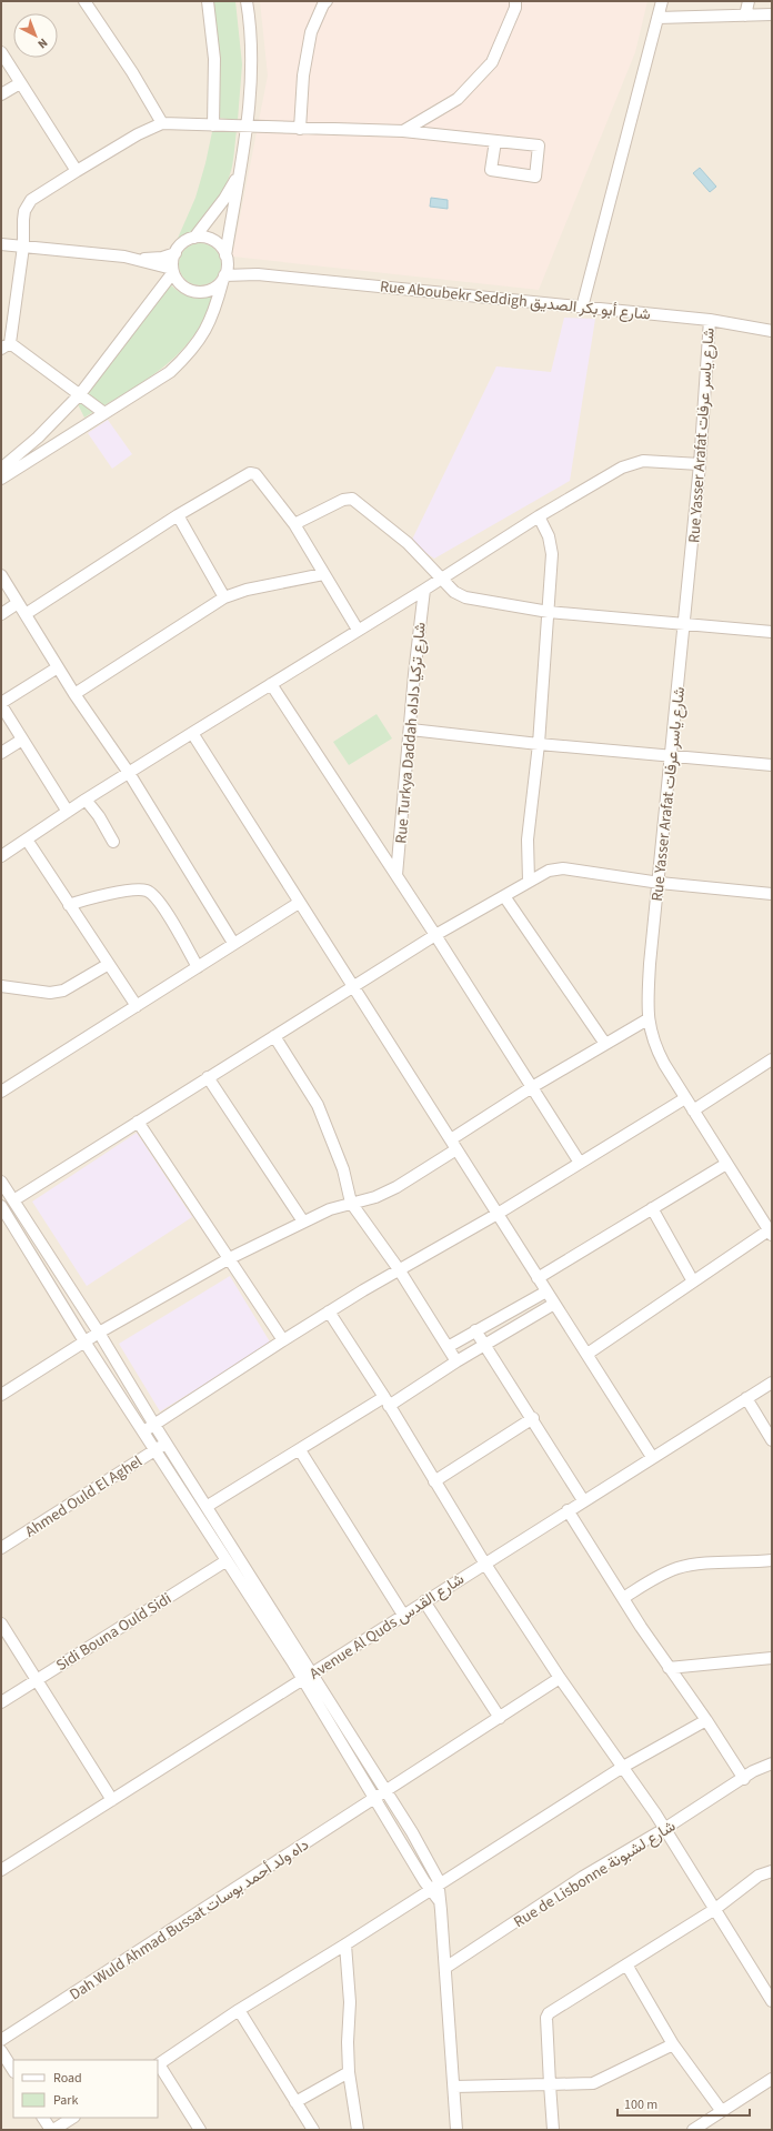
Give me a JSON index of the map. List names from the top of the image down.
{
  "streets": {
    "street": [
      "Rue Aboubekr Seddigh شارع أبو بكر الصديق",
      "Rue Yasser Arafat شارع ياسر عرفات",
      "Rue Turkya Daddah شارع تركيا داداه",
      "Ahmed Ould El Aghel",
      "Avenue Al Quds شارع القدس",
      "Sidi Bouna Ould Sidi",
      "Rue de Lisbonne شارع لشبونة",
      "Dah Wuld Ahmad Bussat داه ولد أحمد بوسات"
    ]
  },
  "crossings": [
    ["Rue Aboubekr Seddigh شارع أبو بكر الصديق", "Rue Yasser Arafat شارع ياسر عرفات"]
  ],
  "legend": ["Road", "Park"],
  "scale_bar": "100 m",
  "north": "bottom right"
}
